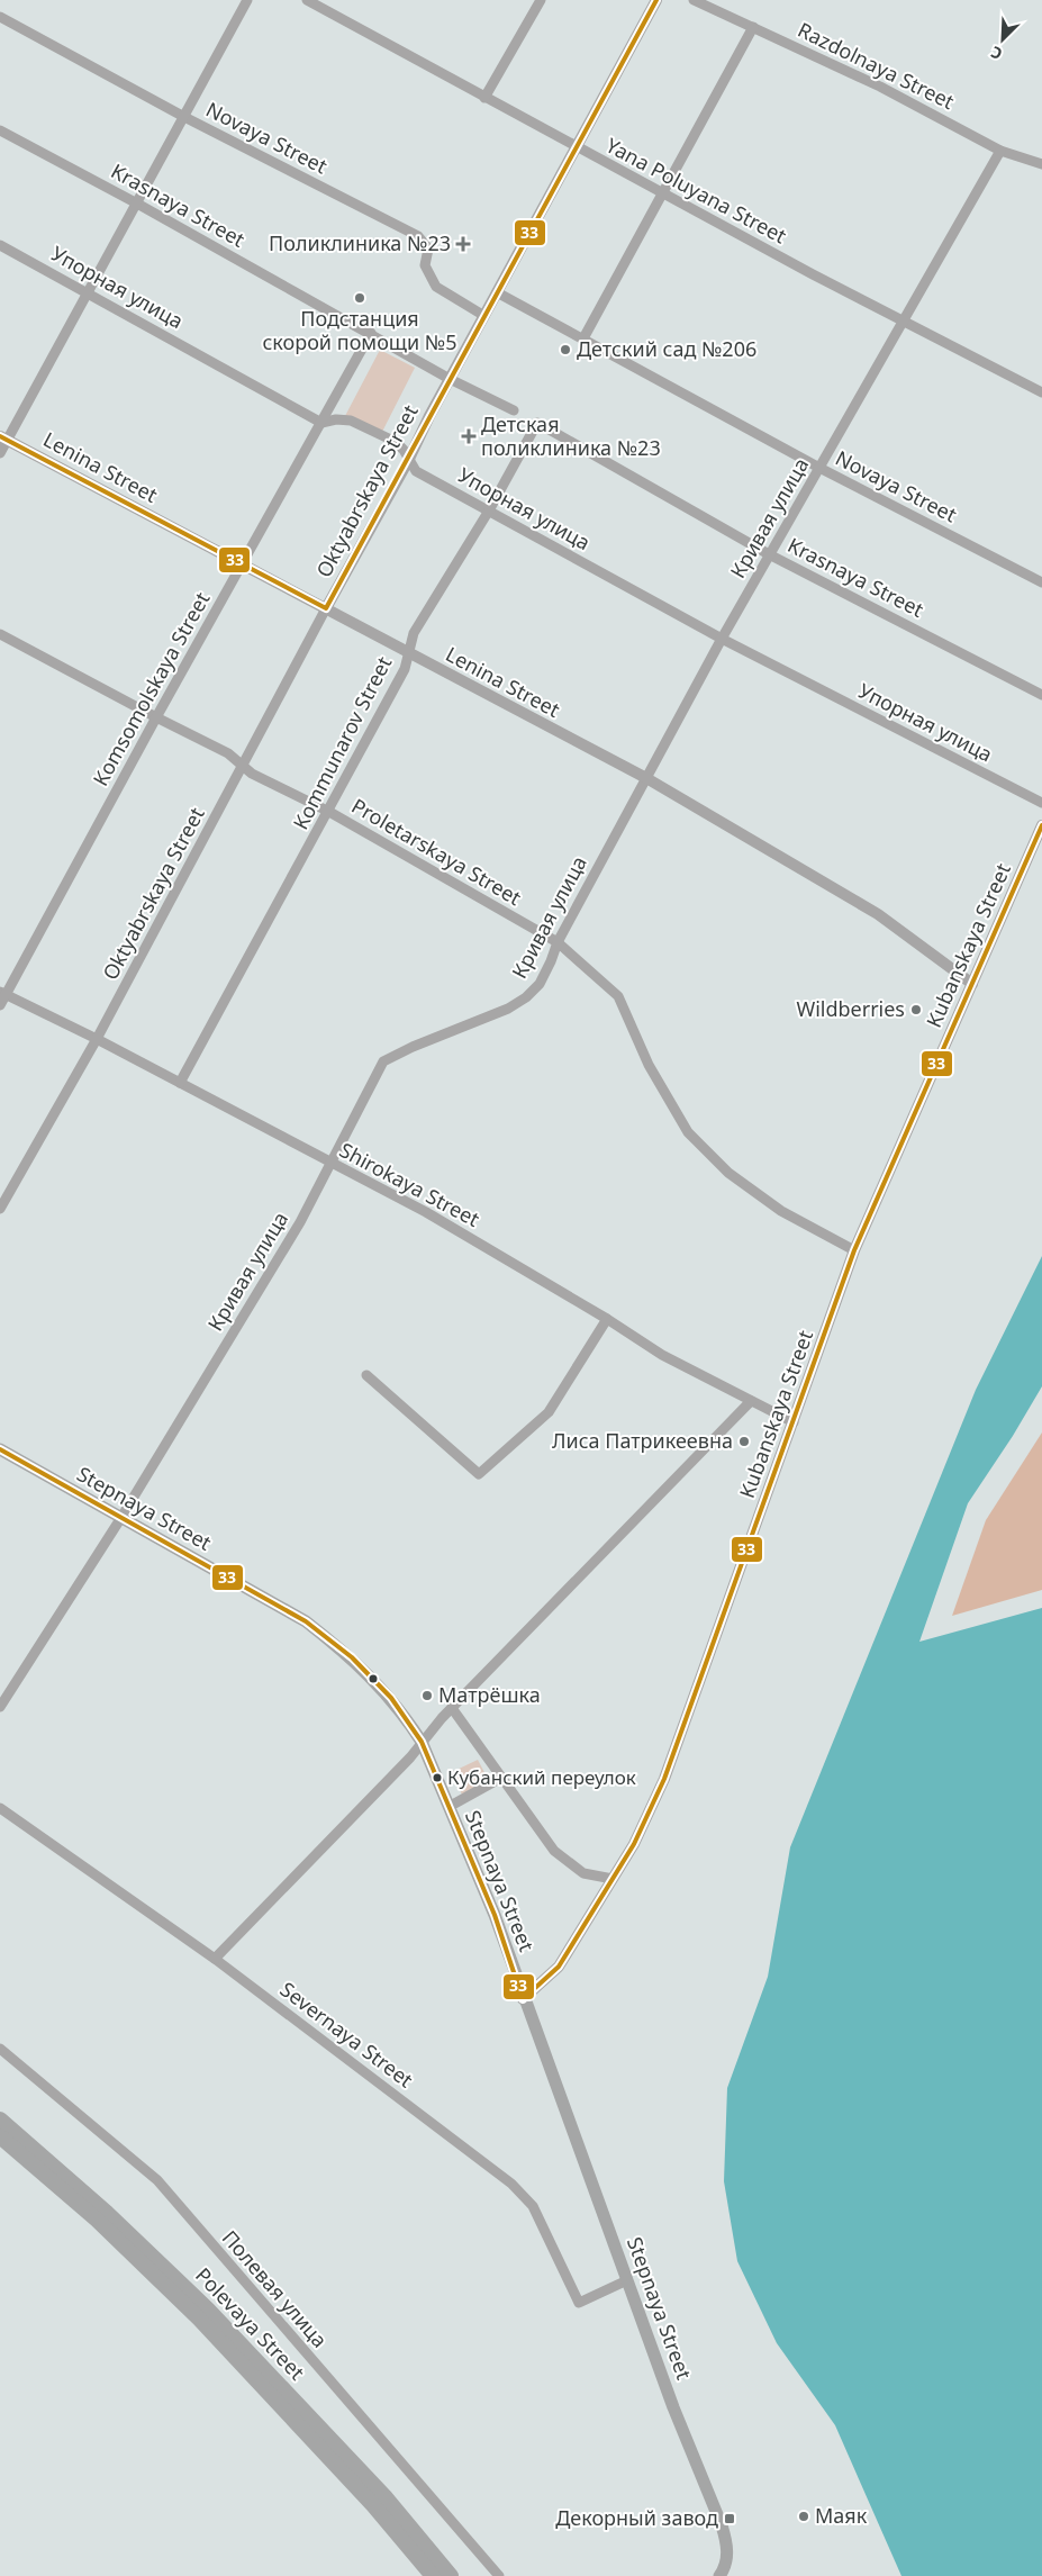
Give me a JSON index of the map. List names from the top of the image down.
{
  "streets": {
    "highway": ["Polevaya Street"],
    "main road": ["Stepnaya Street"],
    "street": [
      "Razdolnaya Street",
      "Novaya Street",
      "Yana Poluyana Street",
      "Krasnaya Street",
      "Упорная улица",
      "Lenina Street",
      "Oktyabrskaya Street",
      "Кривая улица",
      "Komsomolskaya Street",
      "Kommunarov Street",
      "Proletarskaya Street",
      "Kubanskaya Street",
      "Shirokaya Street",
      "Severnaya Street",
      "Полевая улица"
    ]
  },
  "crossings": [
    ["Razdolnaya Street", "Кривая улица"],
    ["Novaya Street", "Oktyabrskaya Street"],
    ["Novaya Street", "Кривая улица"],
    ["Yana Poluyana Street", "Oktyabrskaya Street"],
    ["Yana Poluyana Street", "Кривая улица"],
    ["Krasnaya Street", "Oktyabrskaya Street"],
    ["Krasnaya Street", "Кривая улица"],
    ["Krasnaya Street", "Komsomolskaya Street"],
    ["Krasnaya Street", "Kommunarov Street"],
    ["Упорная улица", "Oktyabrskaya Street"],
    ["Упорная улица", "Кривая улица"],
    ["Упорная улица", "Komsomolskaya Street"],
    ["Упорная улица", "Kommunarov Street"],
    ["Lenina Street", "Oktyabrskaya Street"],
    ["Lenina Street", "Кривая улица"],
    ["Lenina Street", "Komsomolskaya Street"],
    ["Lenina Street", "Kommunarov Street"],
    ["Lenina Street", "Kubanskaya Street"],
    ["Oktyabrskaya Street", "Proletarskaya Street"],
    ["Oktyabrskaya Street", "Shirokaya Street"],
    ["Кривая улица", "Proletarskaya Street"],
    ["Кривая улица", "Shirokaya Street"],
    ["Кривая улица", "Stepnaya Street"],
    ["Komsomolskaya Street", "Proletarskaya Street"],
    ["Komsomolskaya Street", "Shirokaya Street"],
    ["Kommunarov Street", "Proletarskaya Street"],
    ["Kommunarov Street", "Shirokaya Street"],
    ["Proletarskaya Street", "Kubanskaya Street"],
    ["Kubanskaya Street", "Shirokaya Street"],
    ["Kubanskaya Street", "Stepnaya Street"],
    ["Stepnaya Street", "Severnaya Street"]
  ],
  "places": {
    "health": ["Поликлиника №23", "Детская поликлиника №23"],
    "other": [
      "Подстанция скорой помощи №5",
      "Детский сад №206",
      "Wildberries",
      "Лиса Патрикеевна",
      "Матрёшка",
      "Кубанский переулок",
      "Маяк"
    ],
    "transit": ["Декорный завод"]
  },
  "lines": ["transit line 33"],
  "north": "bottom left"
}
